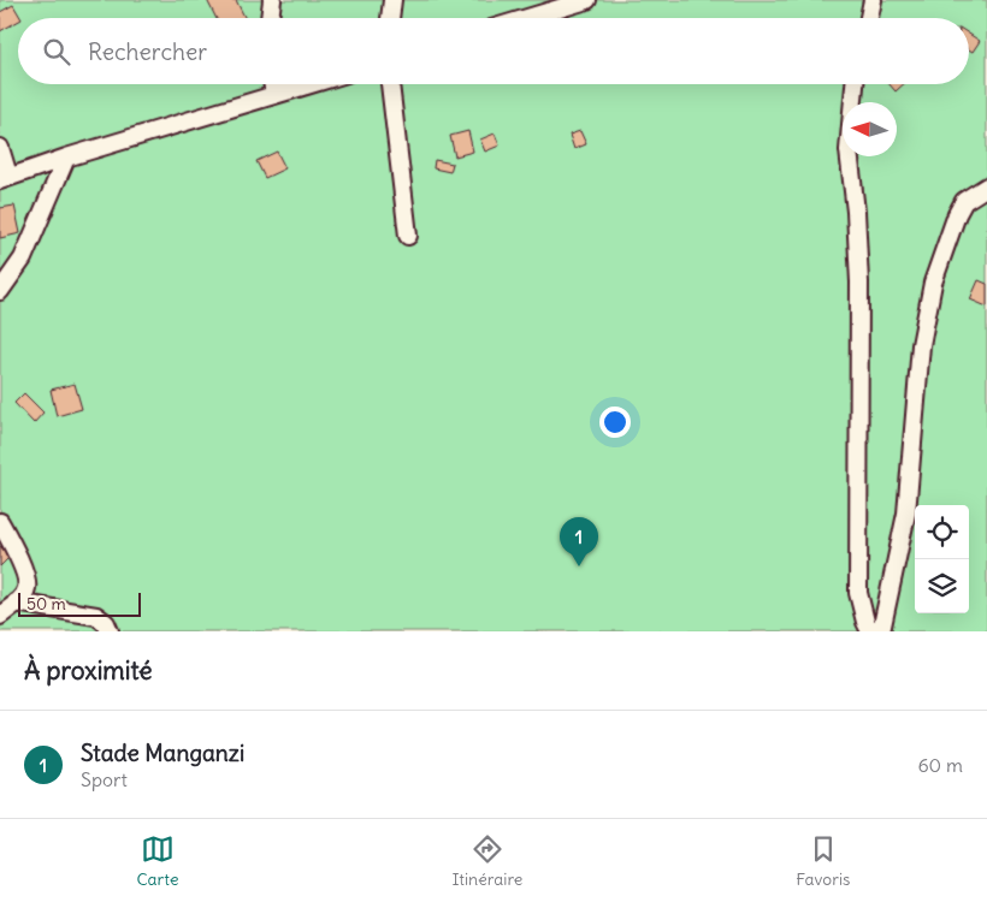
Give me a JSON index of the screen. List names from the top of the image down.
{
  "scale_bar": "50 m",
  "north": "left",
  "page": {
    "search": "Rechercher",
    "pins": "1",
    "scale": "50 m",
    "heading": "À proximité",
    "list": [
      {
        "mark": "1",
        "name": "Stade Manganzi",
        "note": "Sport",
        "value": "60 m"
      }
    ],
    "nav": ["Carte", "Itinéraire", "Favoris"]
  }
}
